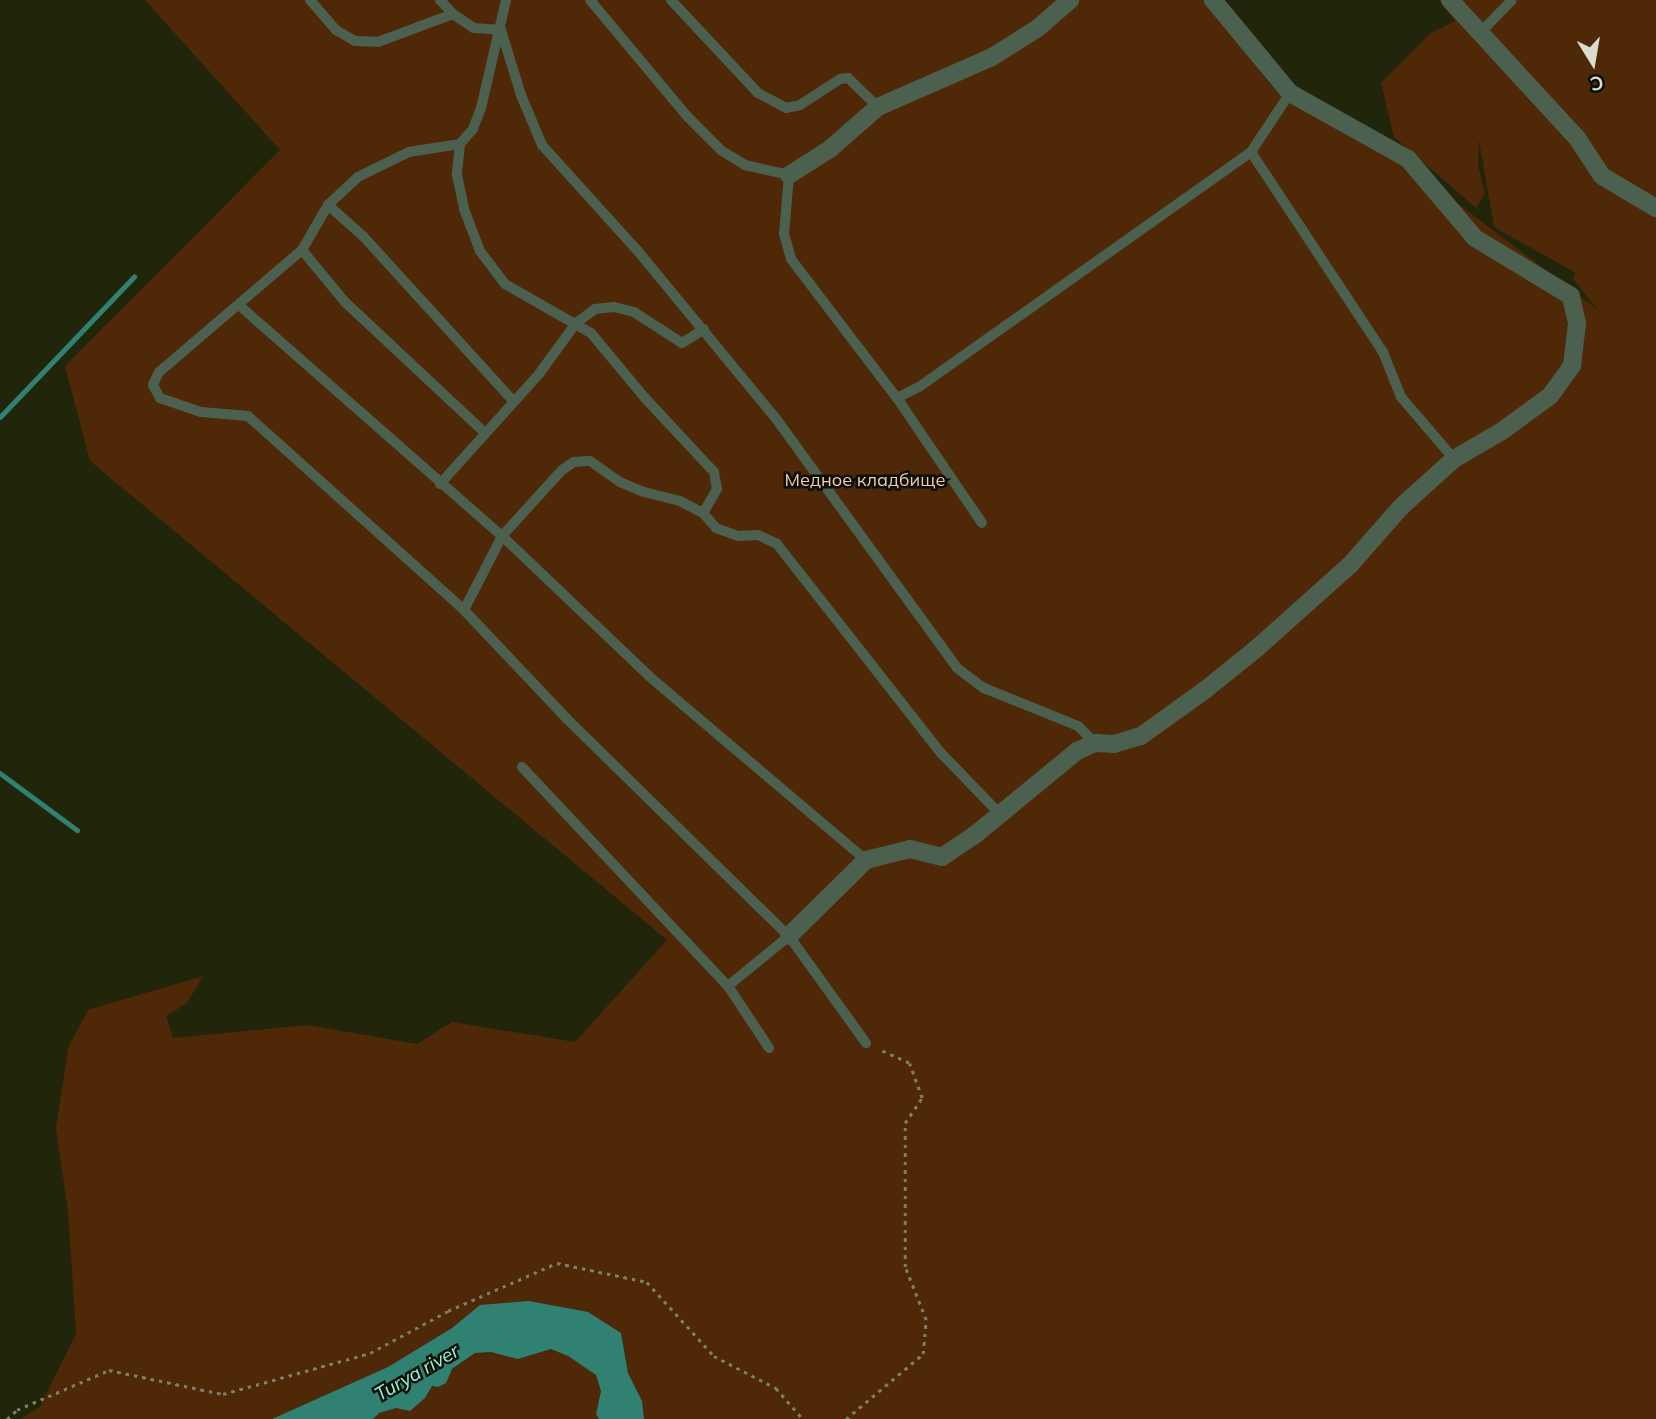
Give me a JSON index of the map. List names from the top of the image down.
{
  "water": ["Turya river"],
  "parks": ["Медное кладбище"],
  "north": "bottom"
}
